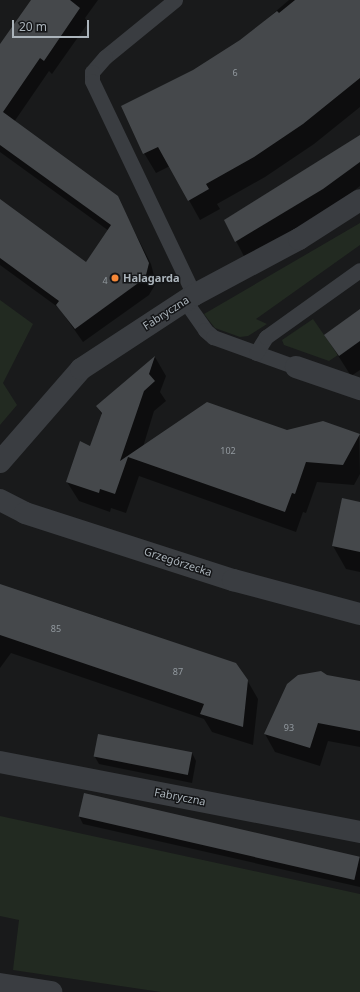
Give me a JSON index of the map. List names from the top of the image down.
{
  "streets": {
    "street": ["Fabryczna", "Grzegórzecka"]
  },
  "places": ["Halagarda"],
  "house_numbers": [
    "6",
    "4",
    "102",
    "85",
    "87",
    "93"
  ],
  "scale_bar": "20 m"
}
